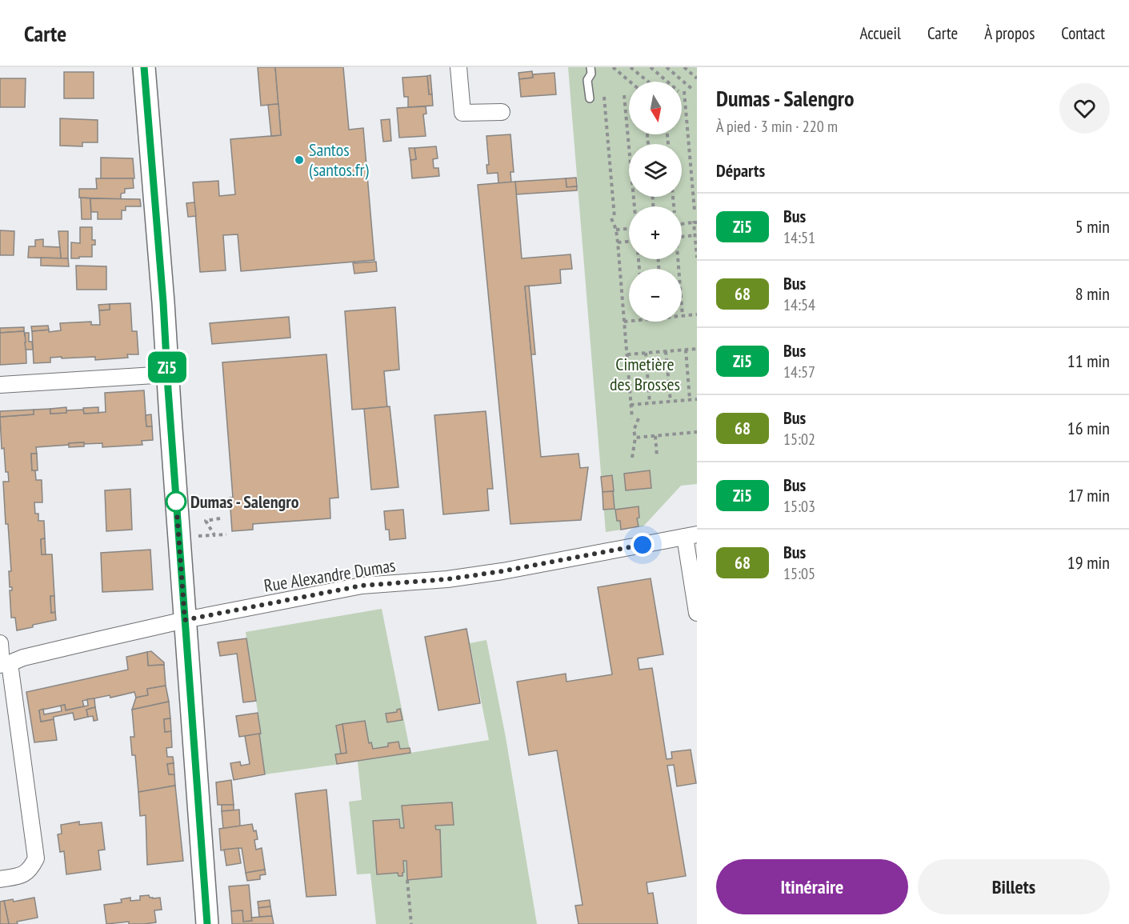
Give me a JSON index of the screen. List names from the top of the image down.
{
  "streets": {
    "street": ["Rue Alexandre Dumas"]
  },
  "parks": ["Cimetière des Brosses"],
  "places": ["Santos (santos.fr)", "Dumas - Salengro"],
  "lines": ["bus line Zi5"],
  "north": "bottom",
  "page": {
    "header": "Carte",
    "nav": [
      "Accueil",
      "Carte",
      "À propos",
      "Contact"
    ],
    "on_map": "Zi5",
    "heading": [
      ["Dumas - Salengro", "À pied · 3 min · 220 m"],
      "Départs"
    ],
    "map_buttons": ["+", "−"],
    "list": [
      {
        "mark": "Zi5",
        "name": "Bus",
        "note": "14:51",
        "value": "5 min"
      },
      {
        "mark": "68",
        "name": "Bus",
        "note": "14:54",
        "value": "8 min"
      },
      {
        "mark": "Zi5",
        "name": "Bus",
        "note": "14:57",
        "value": "11 min"
      },
      {
        "mark": "68",
        "name": "Bus",
        "note": "15:02",
        "value": "16 min"
      },
      {
        "mark": "Zi5",
        "name": "Bus",
        "note": "15:03",
        "value": "17 min"
      },
      {
        "mark": "68",
        "name": "Bus",
        "note": "15:05",
        "value": "19 min"
      }
    ],
    "buttons": ["Itinéraire", "Billets"]
  }
}
